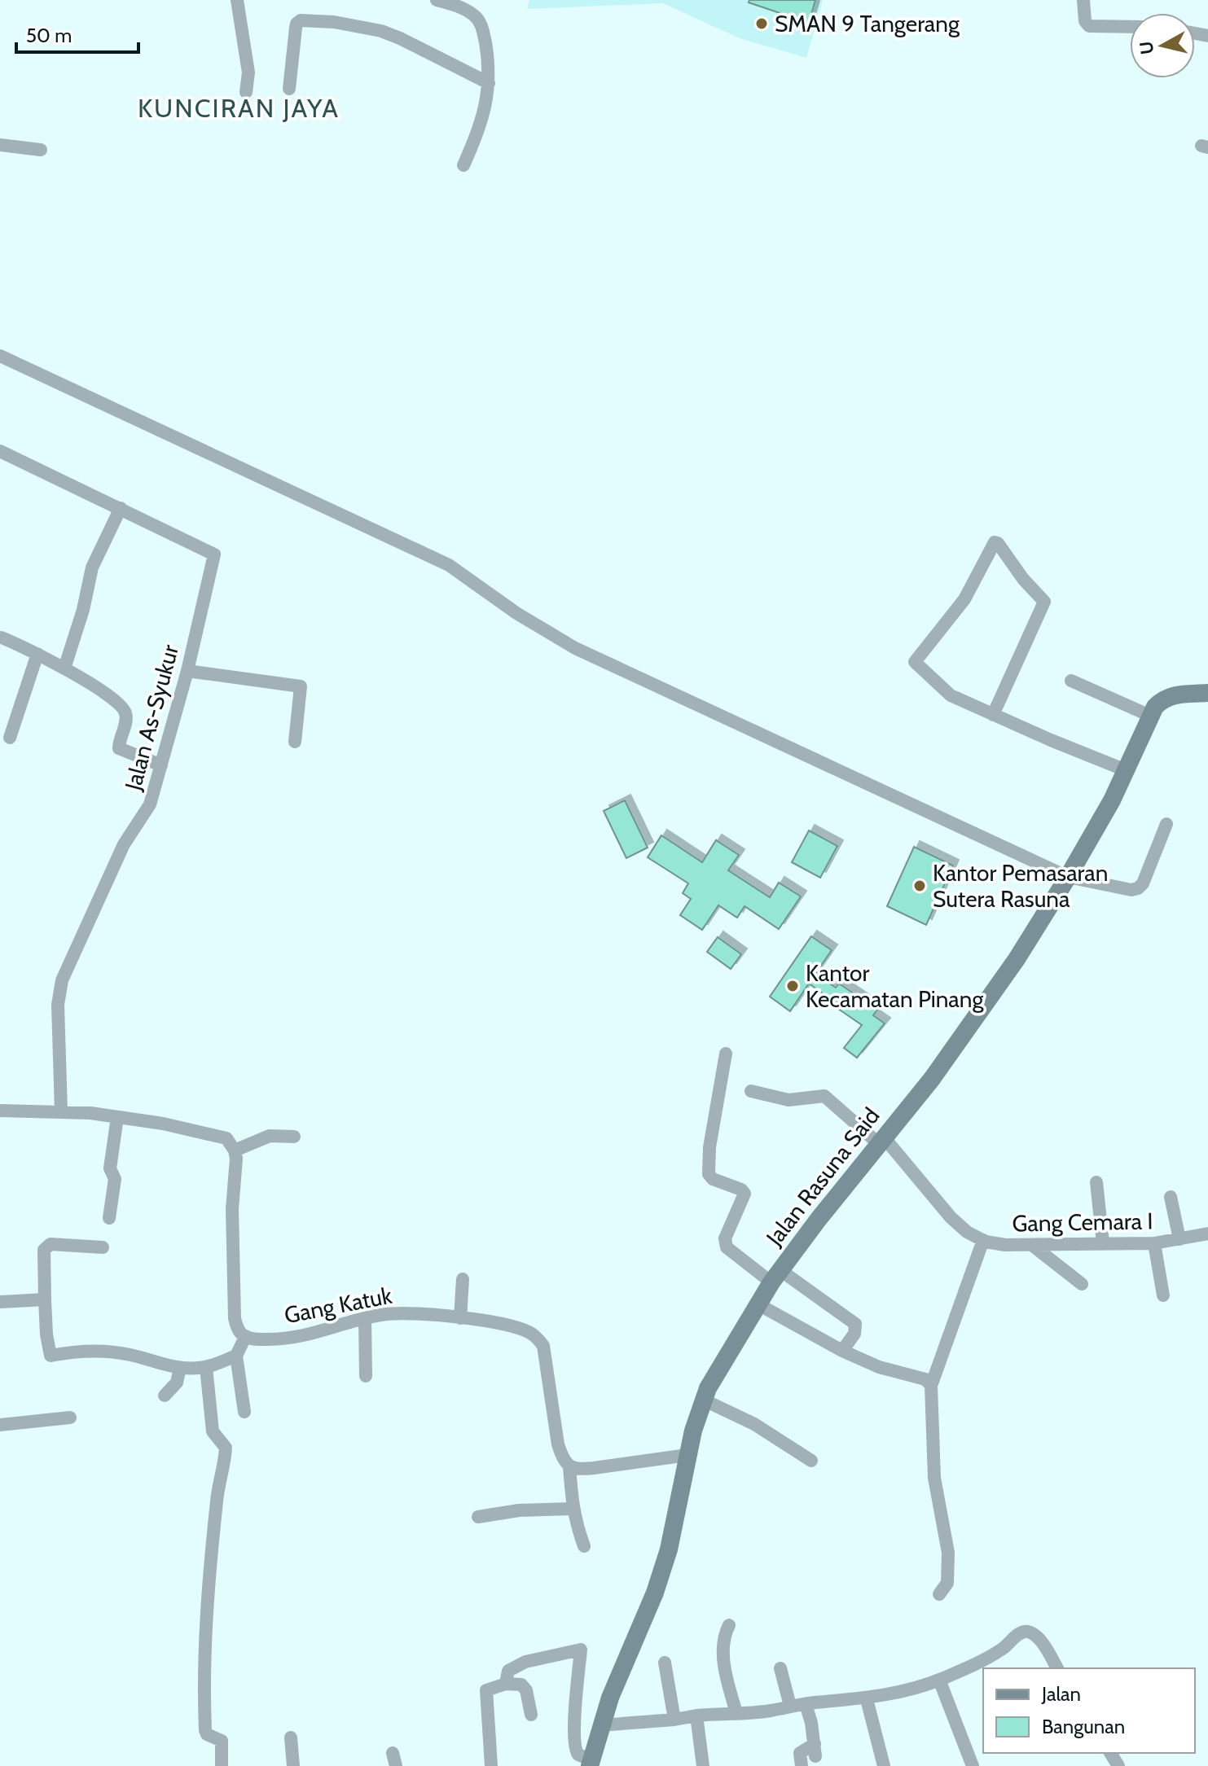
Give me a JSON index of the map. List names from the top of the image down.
{
  "streets": {
    "main road": ["Jalan Rasuna Said"],
    "street": ["Jalan As-Syukur", "Gang Cemara I", "Gang Katuk"]
  },
  "crossings": [
    ["Jalan Rasuna Said", "Gang Cemara I"]
  ],
  "districts": ["KUNCIRAN JAYA"],
  "places": ["SMAN 9 Tangerang", "Kantor Pemasaran Sutera Rasuna", "Kantor Kecamatan Pinang"],
  "legend": ["Jalan", "Bangunan"],
  "scale_bar": "50 m",
  "north": "left"
}
